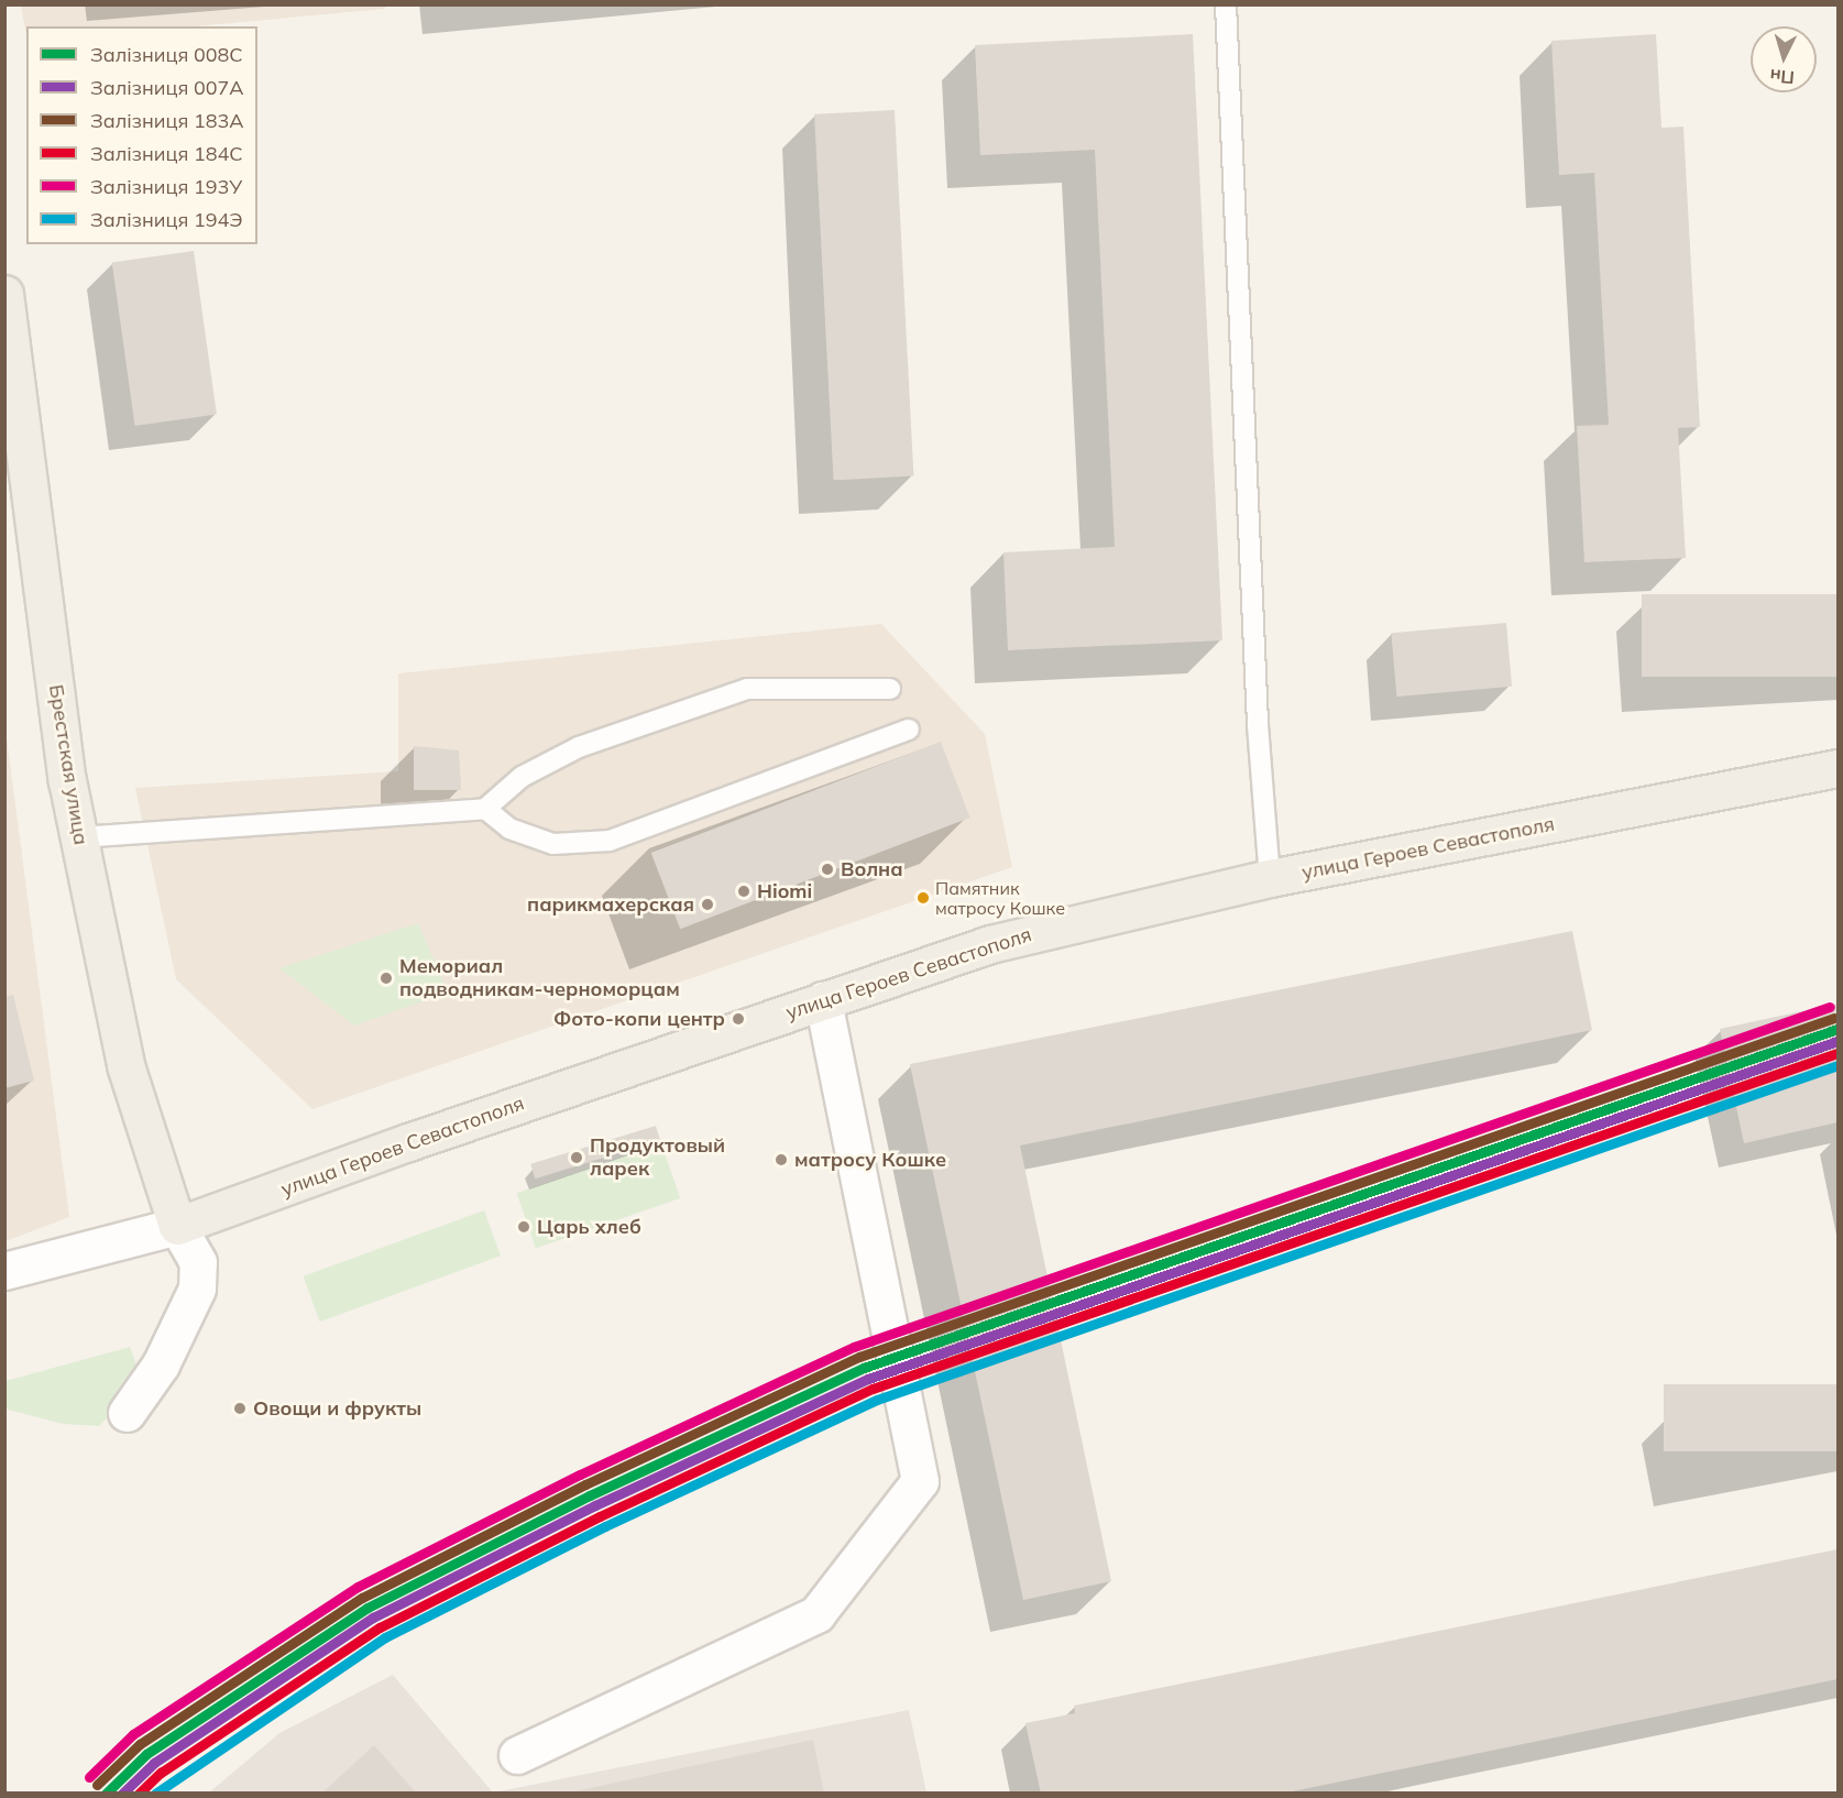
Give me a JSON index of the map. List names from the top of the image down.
{
  "streets": {
    "main road": ["Брестская улица", "улица Героев Севастополя"]
  },
  "crossings": [
    ["Брестская улица", "улица Героев Севастополя"]
  ],
  "places": [
    "Волна",
    "Hiomi",
    "Памятник матросу Кошке",
    "парикмахерская",
    "Мемориал подводникам-черноморцам",
    "Фото-копи центр",
    "Продуктовый ларек",
    "матросу Кошке",
    "Царь хлеб",
    "Овощи и фрукты"
  ],
  "lines": [
    "rail line 193У",
    "rail line 183А",
    "rail line 008С",
    "rail line 007А",
    "rail line 184С",
    "rail line 194Э"
  ],
  "legend": [
    "Залізниця 008С",
    "Залізниця 007А",
    "Залізниця 183А",
    "Залізниця 184С",
    "Залізниця 193У",
    "Залізниця 194Э"
  ],
  "north": "bottom"
}
